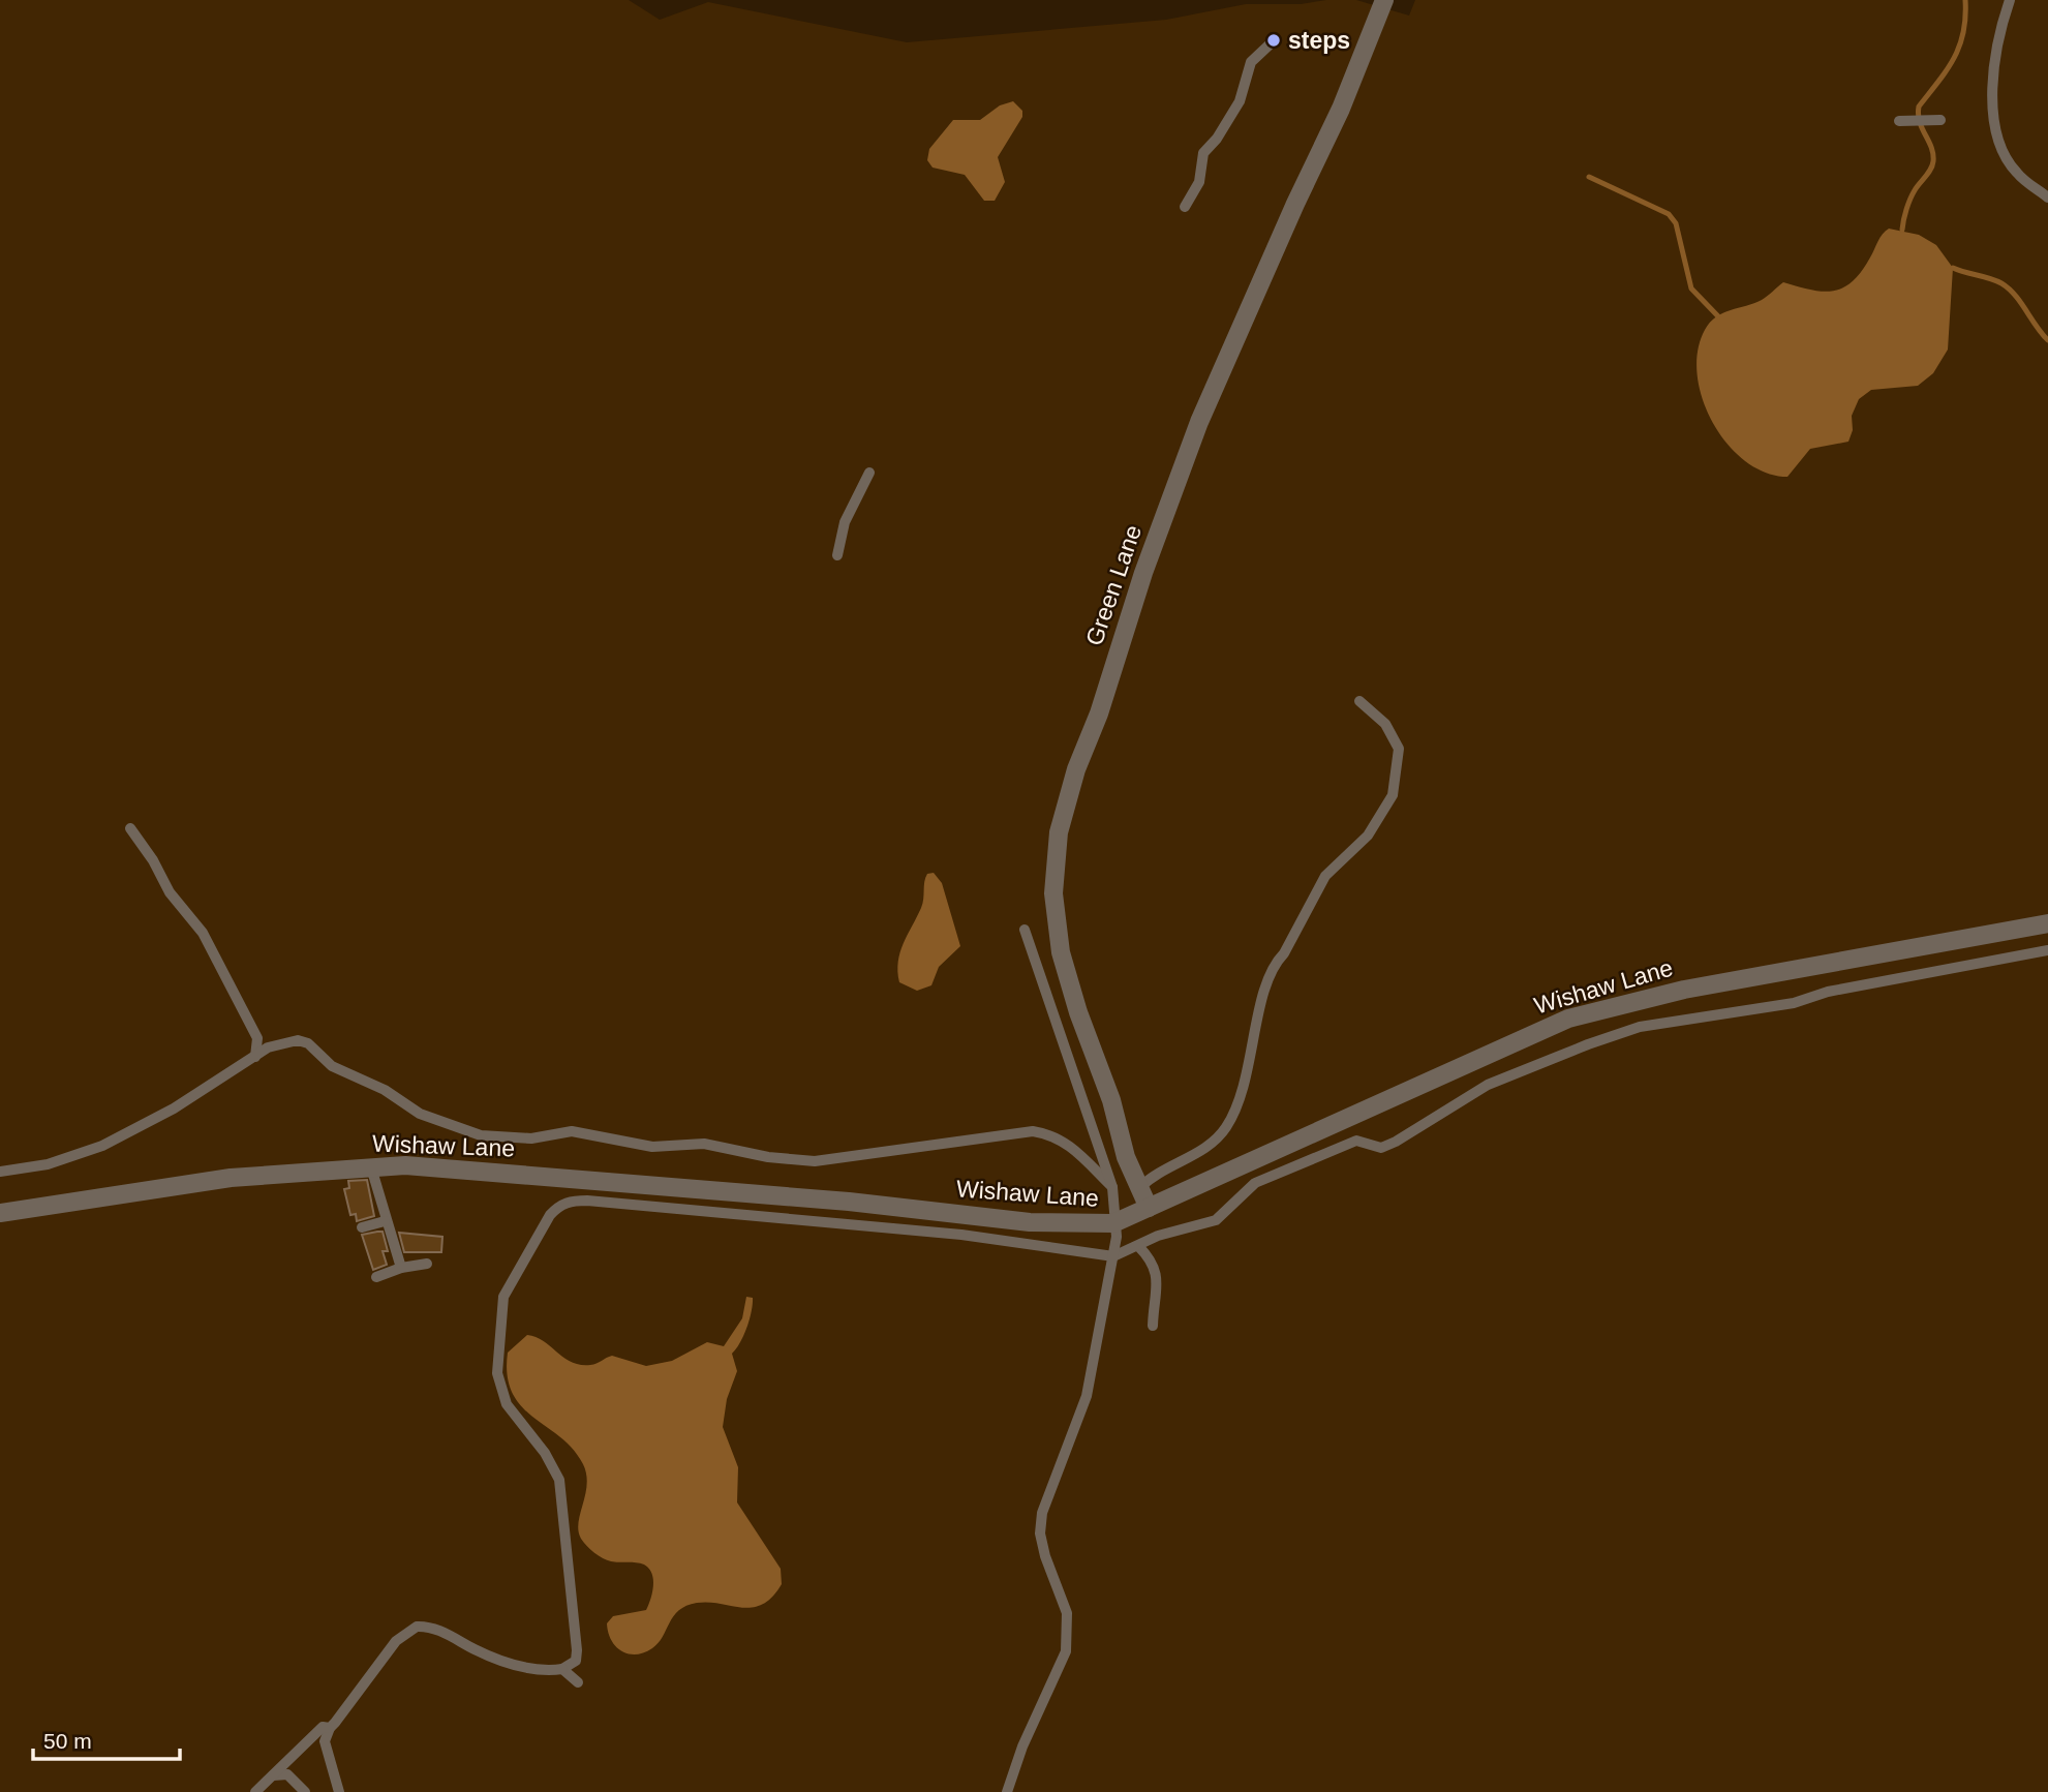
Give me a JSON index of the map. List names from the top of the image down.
{
  "streets": {
    "street": ["Green Lane", "Wishaw Lane"]
  },
  "crossings": [
    ["Green Lane", "Wishaw Lane"]
  ],
  "places": ["steps"],
  "scale_bar": "50 m"
}
